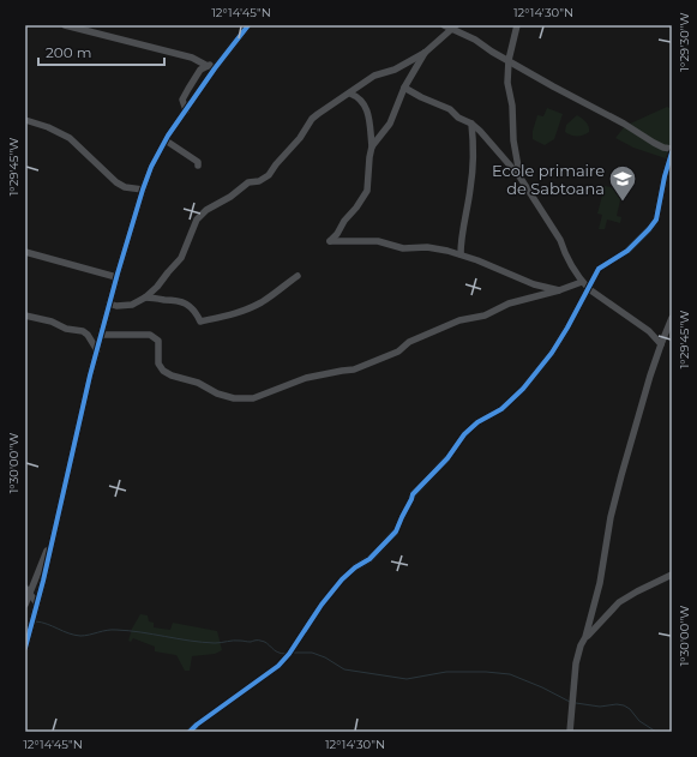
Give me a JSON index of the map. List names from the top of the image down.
{
  "places": {
    "school or university": ["Ecole primaire de Sabtoana"]
  },
  "scale_bar": "200 m",
  "coordinates": [
    "12°14'45\"N",
    "12°14'30\"N",
    "1°29'30\"W",
    "1°29'45\"W",
    "1°30'00\"W"
  ]
}
